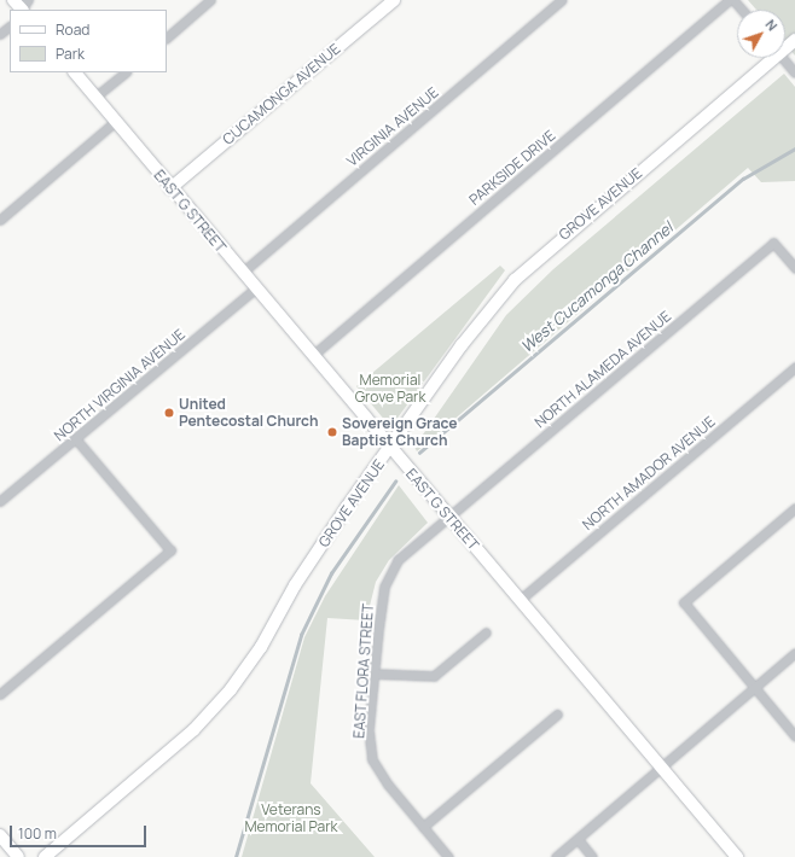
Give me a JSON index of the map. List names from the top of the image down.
{
  "streets": {
    "street": [
      "CUCAMONGA AVENUE",
      "VIRGINIA AVENUE",
      "PARKSIDE DRIVE",
      "GROVE AVENUE",
      "EAST G STREET",
      "NORTH ALAMEDA AVENUE",
      "NORTH VIRGINIA AVENUE",
      "NORTH AMADOR AVENUE",
      "EAST FLORA STREET"
    ]
  },
  "crossings": [
    ["CUCAMONGA AVENUE", "EAST G STREET"],
    ["VIRGINIA AVENUE", "EAST G STREET"],
    ["PARKSIDE DRIVE", "EAST G STREET"],
    ["GROVE AVENUE", "EAST G STREET"],
    ["EAST G STREET", "NORTH ALAMEDA AVENUE"],
    ["EAST G STREET", "NORTH VIRGINIA AVENUE"],
    ["EAST G STREET", "NORTH AMADOR AVENUE"],
    ["EAST G STREET", "EAST FLORA STREET"],
    ["NORTH ALAMEDA AVENUE", "EAST FLORA STREET"]
  ],
  "water": ["West Cucamonga Channel"],
  "parks": ["Memorial Grove Park", "Veterans Memorial Park"],
  "places": ["United Pentecostal Church", "Sovereign Grace Baptist Church"],
  "legend": ["Road", "Park"],
  "scale_bar": "100 m",
  "north": "top right"
}
